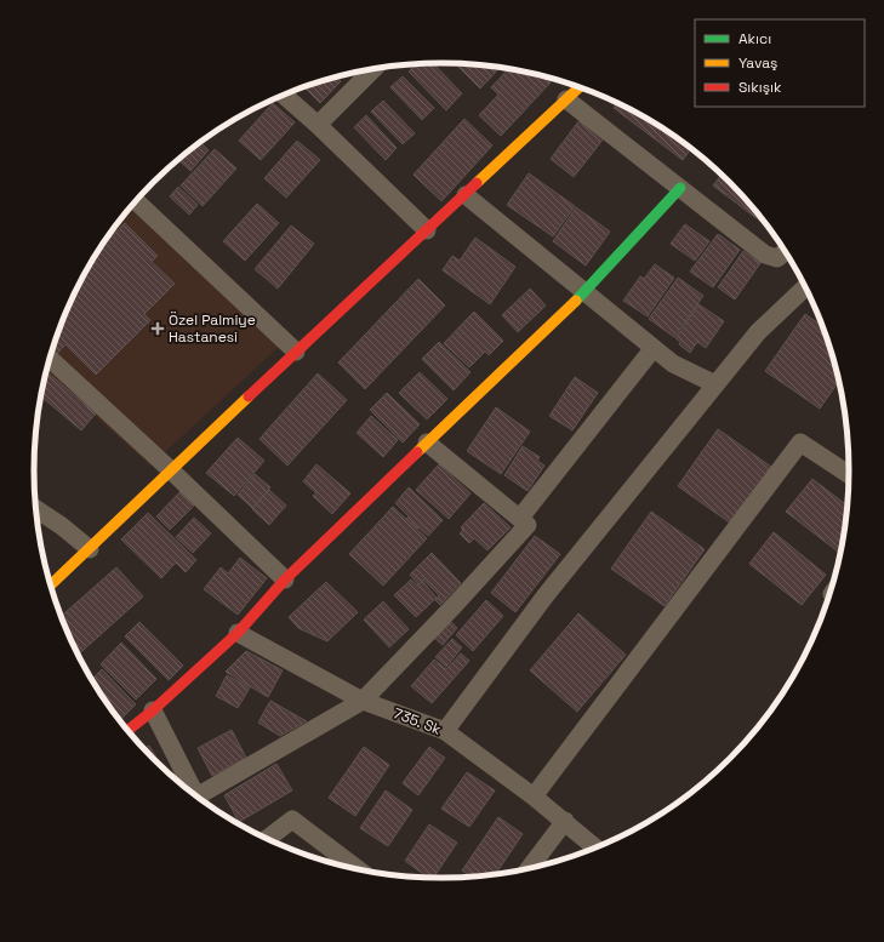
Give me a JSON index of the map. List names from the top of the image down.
{
  "streets": {
    "street": ["735. Sk"]
  },
  "places": {
    "health": ["Özel Palmiye Hastanesi"]
  },
  "legend": ["Akıcı", "Yavaş", "Sıkışık"]
}
